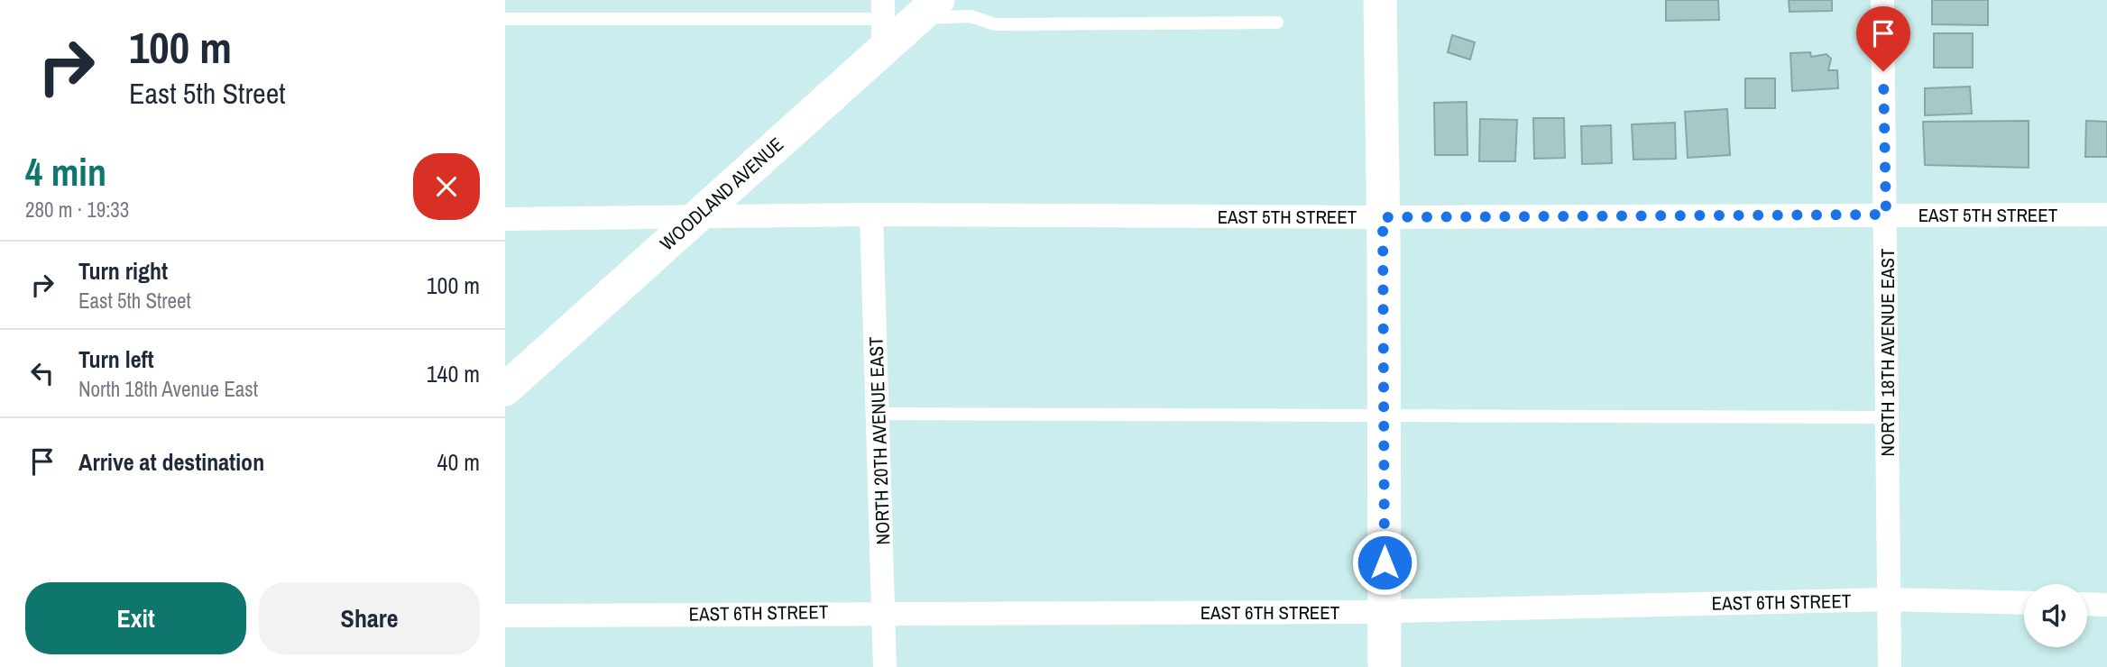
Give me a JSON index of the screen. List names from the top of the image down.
{
  "streets": {
    "street": [
      "WOODLAND AVENUE",
      "EAST 5TH STREET",
      "NORTH 18TH AVENUE EAST",
      "NORTH 20TH AVENUE EAST",
      "EAST 6TH STREET"
    ]
  },
  "crossings": [
    ["WOODLAND AVENUE", "EAST 5TH STREET"],
    ["EAST 5TH STREET", "NORTH 18TH AVENUE EAST"],
    ["EAST 5TH STREET", "NORTH 20TH AVENUE EAST"],
    ["NORTH 18TH AVENUE EAST", "EAST 6TH STREET"],
    ["NORTH 20TH AVENUE EAST", "EAST 6TH STREET"]
  ],
  "page": {
    "turn": ["100 m", "East 5th Street"],
    "heading": ["4 min", "280 m · 19:33"],
    "list": [
      {
        "name": "Turn right",
        "note": "East 5th Street",
        "value": "100 m"
      },
      {
        "name": "Turn left",
        "note": "North 18th Avenue East",
        "value": "140 m"
      },
      {
        "name": "Arrive at destination",
        "value": "40 m"
      }
    ],
    "buttons": ["Exit", "Share"]
  }
}
